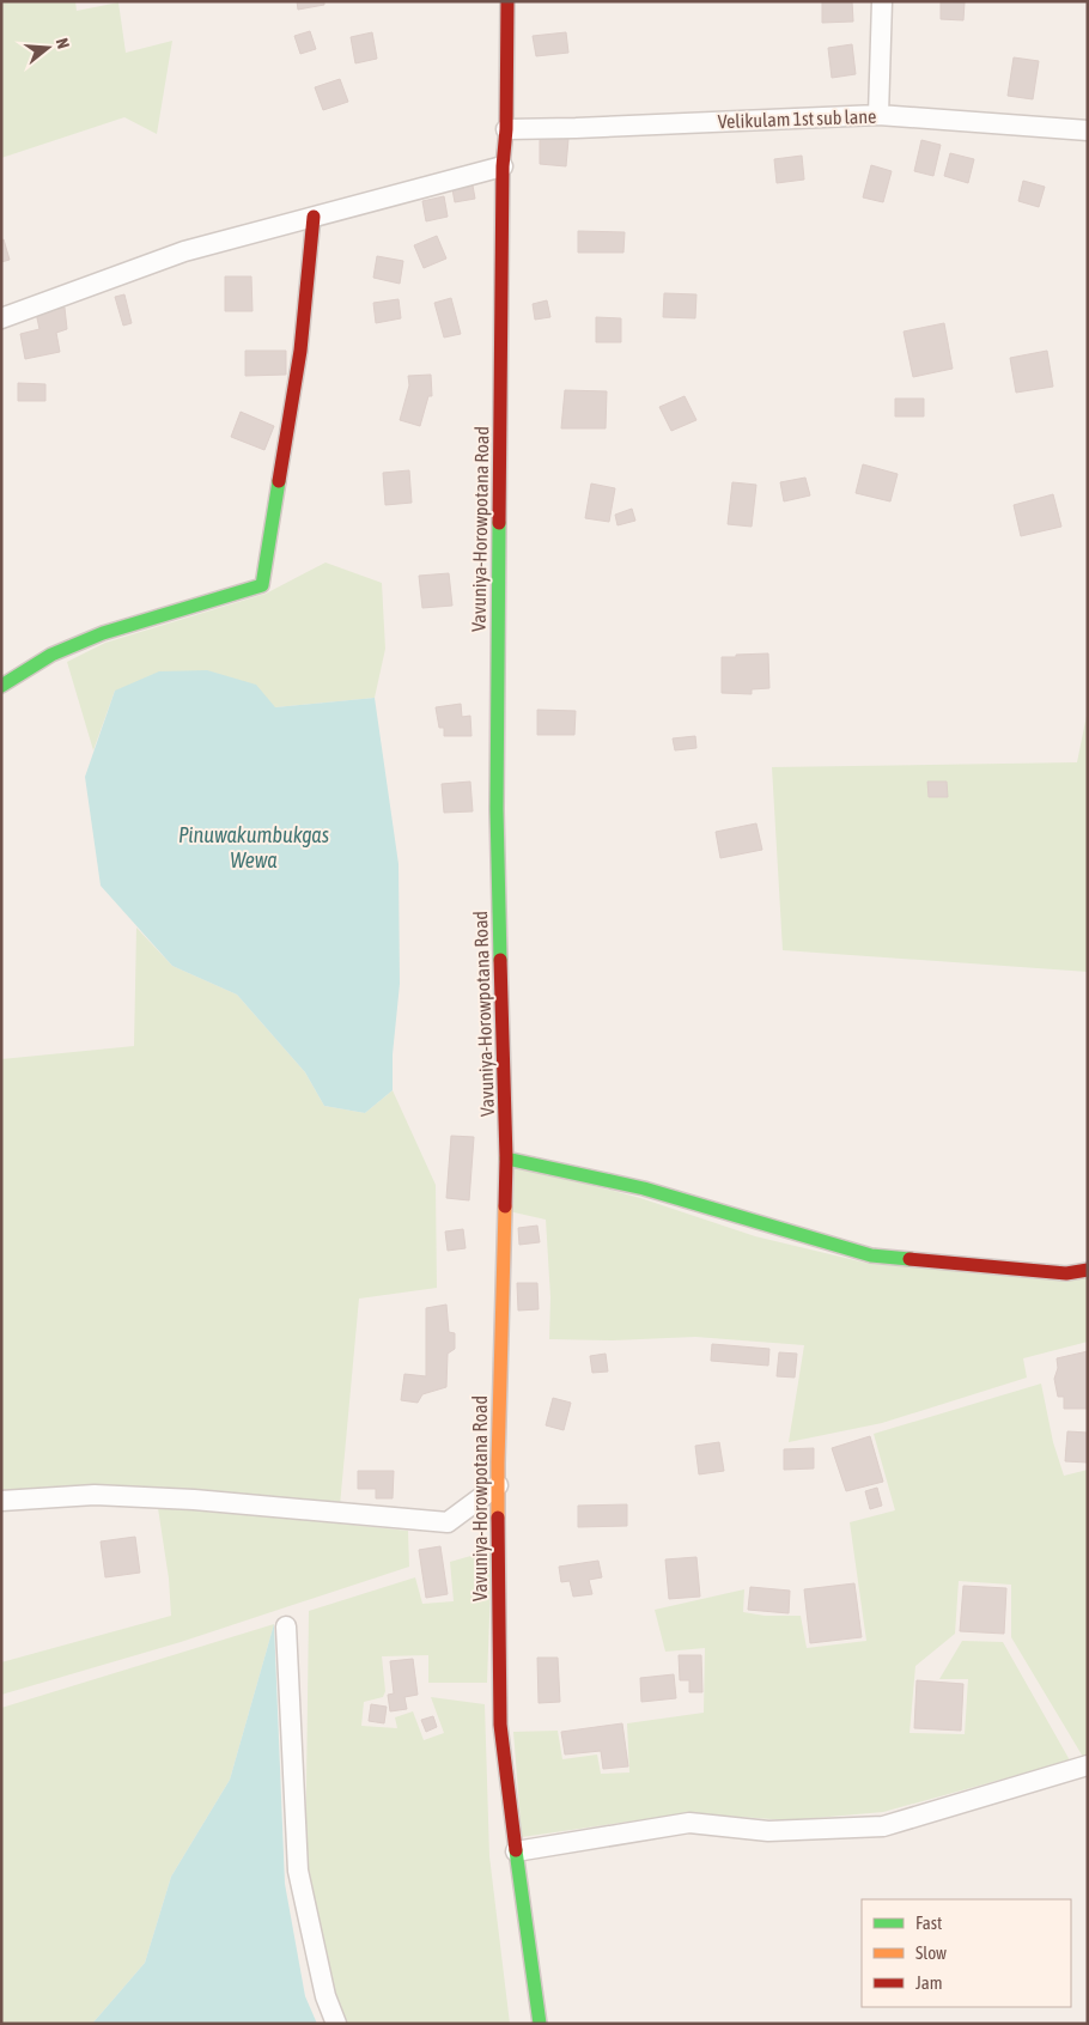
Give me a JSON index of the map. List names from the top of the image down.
{
  "streets": {
    "main road": ["Vavuniya-Horowpotana Road"],
    "street": ["Velikulam 1st sub lane"]
  },
  "crossings": [
    ["Velikulam 1st sub lane", "Vavuniya-Horowpotana Road"]
  ],
  "water": ["Pinuwakumbukgas Wewa"],
  "legend": ["Fast", "Slow", "Jam"],
  "north": "right"
}
